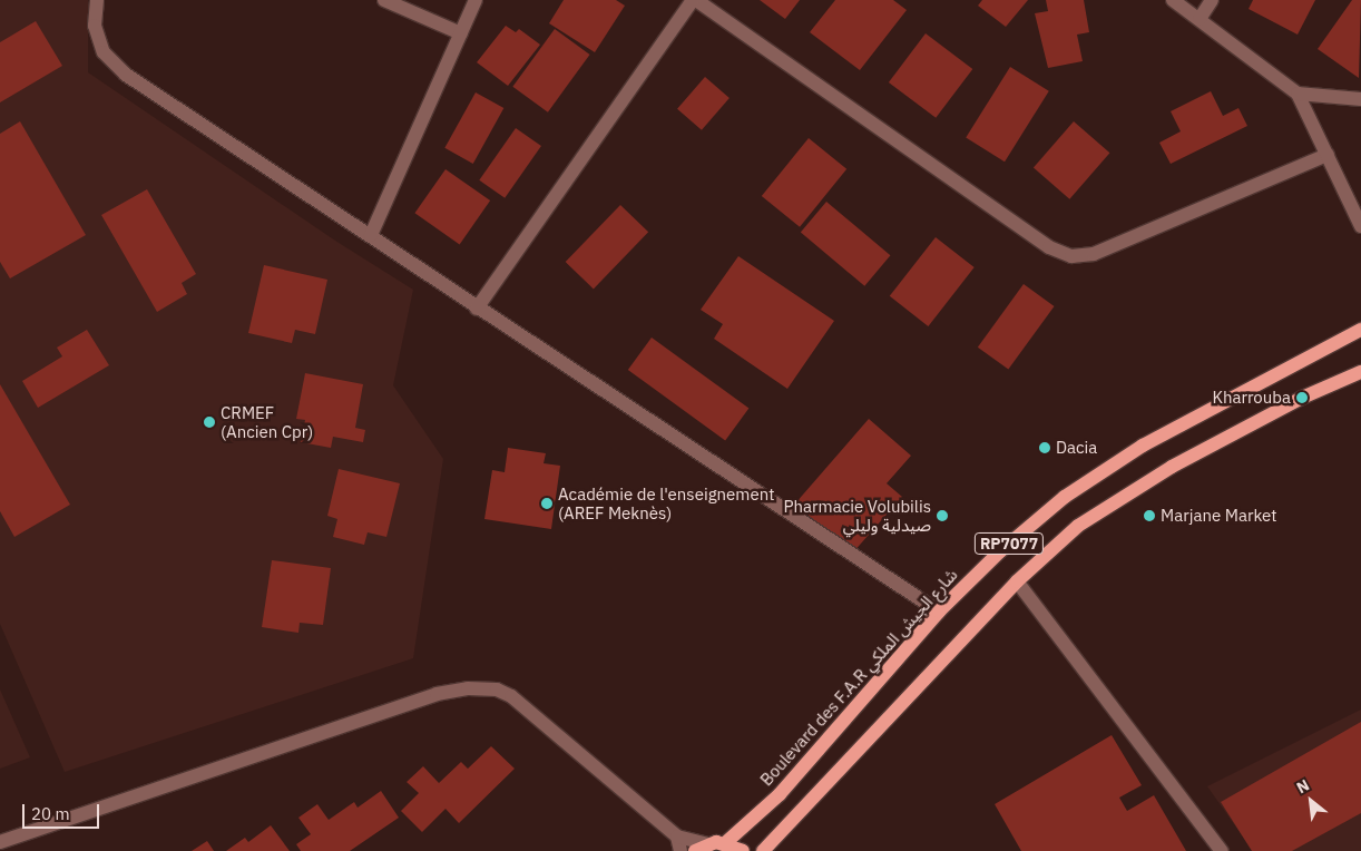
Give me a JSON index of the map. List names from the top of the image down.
{
  "streets": {
    "main road": ["RP7077", "Boulevard des F.A.R شارع الجيش الملكي"]
  },
  "places": [
    "Kharrouba",
    "CRMEF (Ancien Cpr)",
    "Dacia",
    "Académie de l'enseignement (AREF Meknès)",
    "Pharmacie Volubilis صيدلية وليلي",
    "Marjane Market"
  ],
  "scale_bar": "20 m",
  "north": "top left"
}
